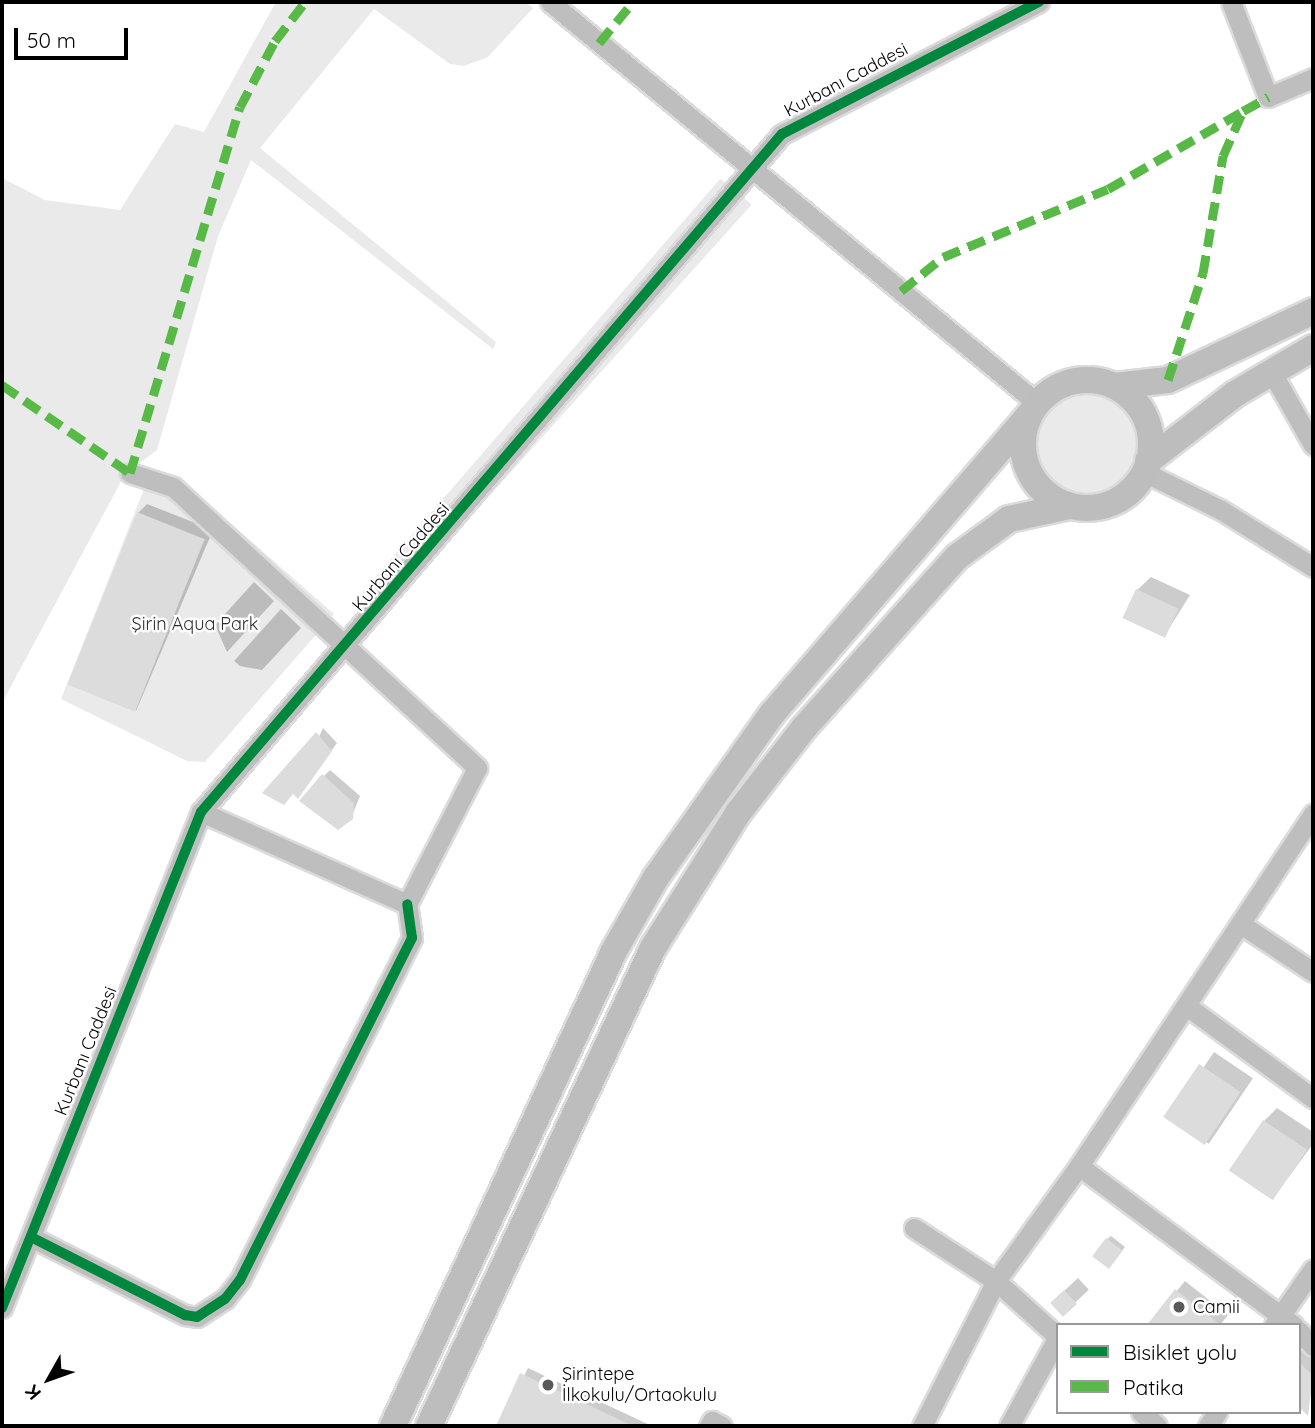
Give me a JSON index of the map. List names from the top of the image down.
{
  "streets": {
    "street": ["Kurbanı Caddesi"]
  },
  "parks": ["Şirin Aqua Park"],
  "places": ["Camii", "Şirintepe İlkokulu/Ortaokulu"],
  "legend": ["Bisiklet yolu", "Patika"],
  "scale_bar": "50 m",
  "north": "bottom left"
}
